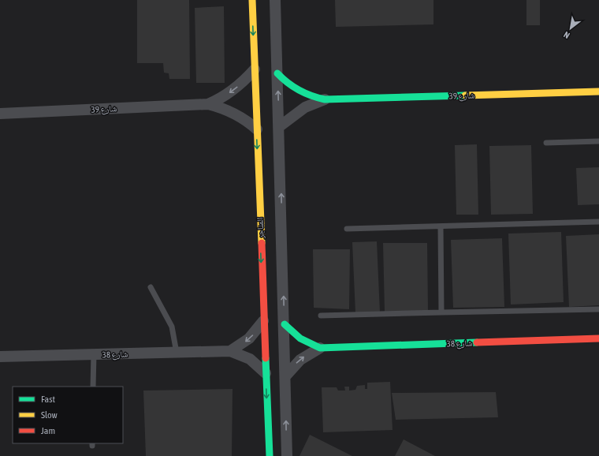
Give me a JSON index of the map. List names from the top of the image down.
{
  "streets": {
    "street": ["شارع 39", "المناجر", "شارع 38"]
  },
  "crossings": [
    ["شارع 39", "المناجر"],
    ["المناجر", "شارع 38"]
  ],
  "legend": ["Fast", "Slow", "Jam"],
  "north": "bottom left"
}
